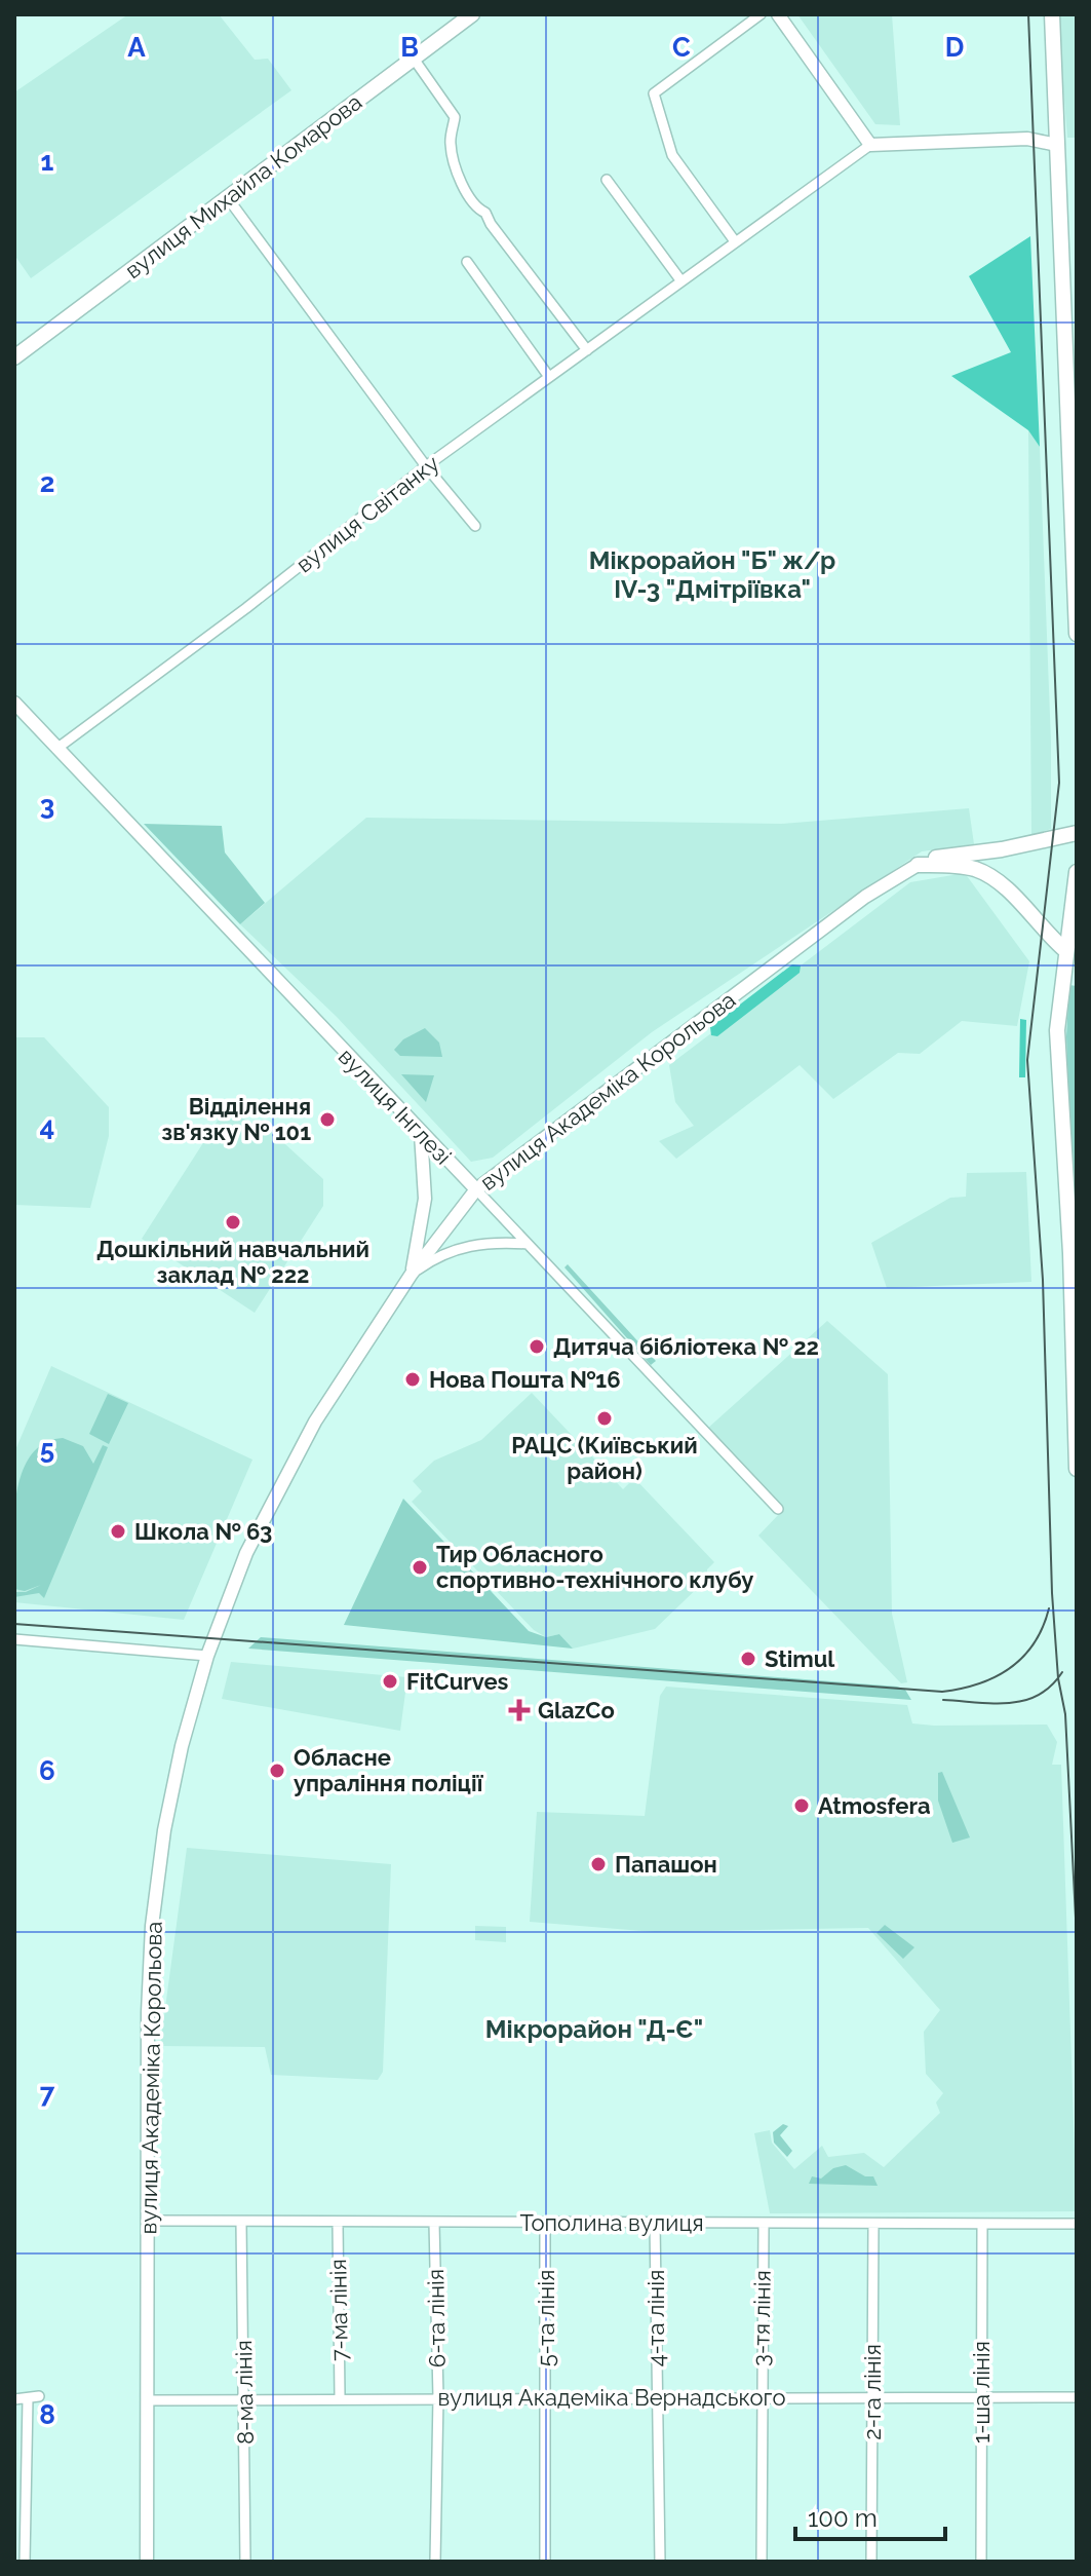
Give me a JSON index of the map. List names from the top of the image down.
{
  "streets": {
    "main road": ["вулиця Михайла Комарова", "вулиця Академіка Корольова", "вулиця Інглезі"],
    "street": [
      "вулиця Світанку",
      "Тополина вулиця",
      "7-ма лінія",
      "6-та лінія",
      "5-та лінія",
      "4-та лінія",
      "3-тя лінія",
      "8-ма лінія",
      "2-га лінія",
      "1-ша лінія",
      "вулиця Академіка Вернадського"
    ]
  },
  "crossings": [
    ["вулиця Світанку", "вулиця Інглезі"],
    ["вулиця Академіка Корольова", "вулиця Інглезі"],
    ["вулиця Академіка Корольова", "Тополина вулиця"],
    ["вулиця Академіка Корольова", "вулиця Академіка Вернадського"],
    ["Тополина вулиця", "7-ма лінія"],
    ["Тополина вулиця", "6-та лінія"],
    ["Тополина вулиця", "5-та лінія"],
    ["Тополина вулиця", "4-та лінія"],
    ["Тополина вулиця", "3-тя лінія"],
    ["Тополина вулиця", "8-ма лінія"],
    ["Тополина вулиця", "2-га лінія"],
    ["Тополина вулиця", "1-ша лінія"],
    ["7-ма лінія", "вулиця Академіка Вернадського"],
    ["6-та лінія", "вулиця Академіка Вернадського"],
    ["5-та лінія", "вулиця Академіка Вернадського"],
    ["4-та лінія", "вулиця Академіка Вернадського"],
    ["3-тя лінія", "вулиця Академіка Вернадського"],
    ["8-ма лінія", "вулиця Академіка Вернадського"],
    ["2-га лінія", "вулиця Академіка Вернадського"],
    ["1-ша лінія", "вулиця Академіка Вернадського"]
  ],
  "districts": ["Мікрорайон \"Б\" ж/р IV-3 \"Дмітріївка\"", "Мікрорайон \"Д-Є\""],
  "places": {
    "other": [
      "Відділення зв'язку № 101",
      "Дошкільний навчальний заклад № 222",
      "Дитяча бібліотека № 22",
      "Нова Пошта №16",
      "РАЦС (Київський район)",
      "Школа № 63",
      "Тир Обласного спортивно-технічного клубу",
      "Stimul",
      "FitCurves",
      "Обласне упраління поліції",
      "Atmosfera",
      "Папашон"
    ],
    "health": ["GlazCo"]
  },
  "scale_bar": "100 m",
  "grid": {
    "columns": [
      "A",
      "B",
      "C",
      "D"
    ],
    "rows": [
      "1",
      "2",
      "3",
      "4",
      "5",
      "6",
      "7",
      "8"
    ]
  }
}
